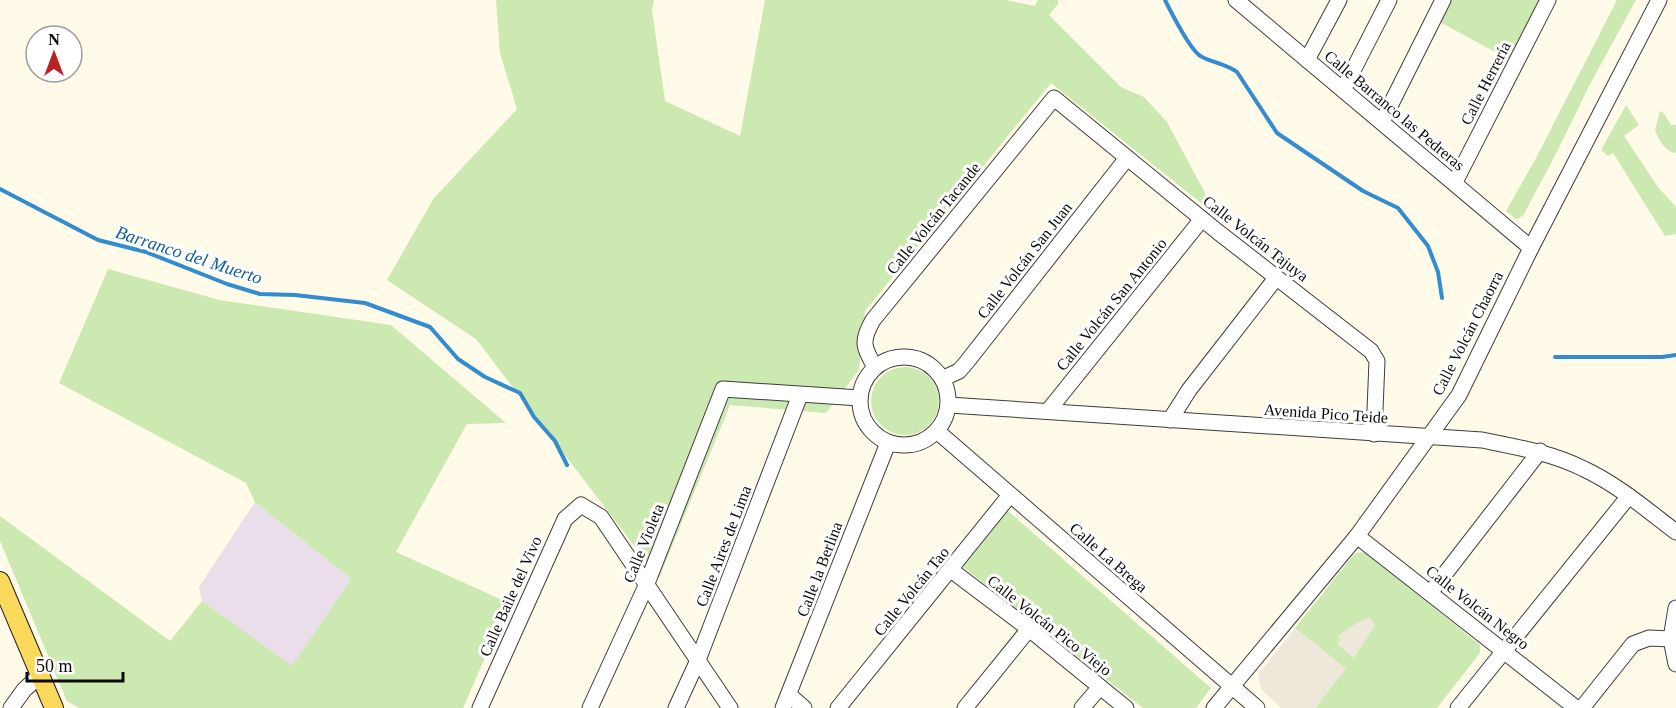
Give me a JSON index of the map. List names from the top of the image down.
{
  "streets": {
    "street": [
      "Calle Herrería",
      "Calle Barranco las Pedreras",
      "Calle Volcán Tacande",
      "Calle Volcán Tajuya",
      "Calle Volcán San Juan",
      "Calle Volcán San Antonio",
      "Calle Volcán Chaorra",
      "Avenida Pico Teide",
      "Calle Violeta",
      "Calle Aires de Lima",
      "Calle La Brega",
      "Calle la Berlina",
      "Calle Volcán Tao",
      "Calle Baile del Vivo",
      "Calle Volcán Negro",
      "Calle Volcán Pico Viejo"
    ]
  },
  "crossings": [
    ["Calle Herrería", "Calle Barranco las Pedreras"],
    ["Calle Barranco las Pedreras", "Calle Volcán Chaorra"],
    ["Calle Volcán Tacande", "Calle Volcán Tajuya"],
    ["Calle Volcán Tacande", "Calle Volcán San Juan"],
    ["Calle Volcán Tacande", "Avenida Pico Teide"],
    ["Calle Volcán Tacande", "Calle La Brega"],
    ["Calle Volcán Tacande", "Calle la Berlina"],
    ["Calle Volcán Tajuya", "Calle Volcán San Juan"],
    ["Calle Volcán Tajuya", "Calle Volcán San Antonio"],
    ["Calle Volcán Tajuya", "Avenida Pico Teide"],
    ["Calle Volcán San Juan", "Avenida Pico Teide"],
    ["Calle Volcán San Juan", "Calle La Brega"],
    ["Calle Volcán San Juan", "Calle la Berlina"],
    ["Calle Volcán San Antonio", "Avenida Pico Teide"],
    ["Calle Volcán Chaorra", "Avenida Pico Teide"],
    ["Calle Volcán Chaorra", "Calle La Brega"],
    ["Calle Volcán Chaorra", "Calle Volcán Negro"],
    ["Avenida Pico Teide", "Calle La Brega"],
    ["Avenida Pico Teide", "Calle la Berlina"],
    ["Calle Violeta", "Calle Aires de Lima"],
    ["Calle Violeta", "Calle Baile del Vivo"],
    ["Calle La Brega", "Calle la Berlina"],
    ["Calle La Brega", "Calle Volcán Tao"],
    ["Calle Volcán Tao", "Calle Volcán Pico Viejo"]
  ],
  "water": ["Barranco del Muerto"],
  "scale_bar": "50 m",
  "north": "top"
}
